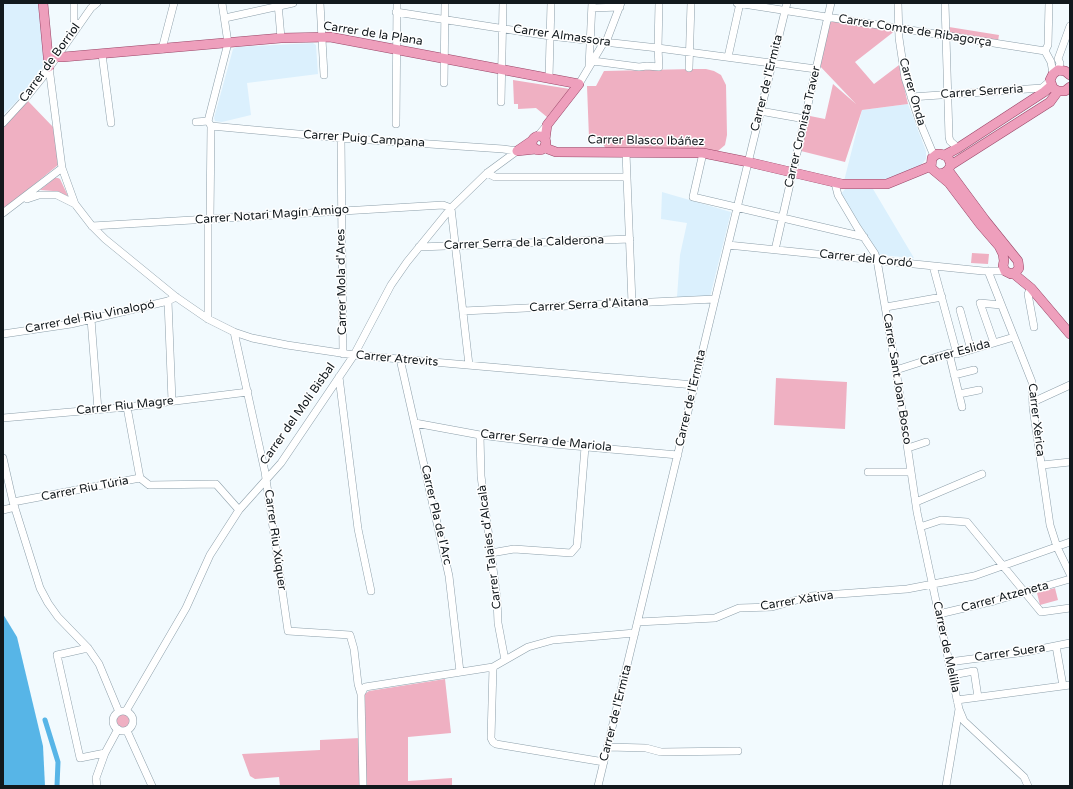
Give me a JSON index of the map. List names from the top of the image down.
{
  "streets": {
    "main road": ["Carrer de la Plana", "Carrer Blasco Ibáñez", "Carrer del Molí Bisbal"],
    "street": [
      "Carrer Comte de Ribagorça",
      "Carrer Almassora",
      "Carrer de Borriol",
      "Carrer de l'Ermita",
      "Carrer Onda",
      "Carrer Serreria",
      "Carrer Cronista Traver",
      "Carrer Puig Campana",
      "Carrer Notari Magín Amigo",
      "Carrer Serra de la Calderona",
      "Carrer del Cordó",
      "Carrer Mola d'Ares",
      "Carrer Serra d'Aitana",
      "Carrer del Riu Vinalopó",
      "Carrer Eslida",
      "Carrer Atrevits",
      "Carrer Sant Joan Bosco",
      "Carrer Riu Magre",
      "Carrer Xèrica",
      "Carrer Serra de Mariola",
      "Carrer Riu Túria",
      "Carrer Pla de l'Arc",
      "Carrer Riu Xúquer",
      "Carrer Talaies d'Alcalà",
      "Carrer Atzeneta",
      "Carrer Xàtiva",
      "Carrer de Melilla",
      "Carrer Suera"
    ]
  },
  "crossings": [
    ["Carrer Comte de Ribagorça", "Carrer de l'Ermita"],
    ["Carrer Comte de Ribagorça", "Carrer Onda"],
    ["Carrer Comte de Ribagorça", "Carrer Cronista Traver"],
    ["Carrer de la Plana", "Carrer de Borriol"],
    ["Carrer Almassora", "Carrer de l'Ermita"],
    ["Carrer Almassora", "Carrer Cronista Traver"],
    ["Carrer de l'Ermita", "Carrer Blasco Ibáñez"],
    ["Carrer de l'Ermita", "Carrer del Cordó"],
    ["Carrer de l'Ermita", "Carrer Serra d'Aitana"],
    ["Carrer de l'Ermita", "Carrer Atrevits"],
    ["Carrer de l'Ermita", "Carrer Serra de Mariola"],
    ["Carrer de l'Ermita", "Carrer Xàtiva"],
    ["Carrer Onda", "Carrer Serreria"],
    ["Carrer Onda", "Carrer Blasco Ibáñez"],
    ["Carrer Cronista Traver", "Carrer Blasco Ibáñez"],
    ["Carrer Cronista Traver", "Carrer del Cordó"],
    ["Carrer Puig Campana", "Carrer Mola d'Ares"],
    ["Carrer Puig Campana", "Carrer del Molí Bisbal"],
    ["Carrer Blasco Ibáñez", "Carrer Sant Joan Bosco"],
    ["Carrer Blasco Ibáñez", "Carrer del Molí Bisbal"],
    ["Carrer Notari Magín Amigo", "Carrer Mola d'Ares"],
    ["Carrer Notari Magín Amigo", "Carrer Atrevits"],
    ["Carrer Notari Magín Amigo", "Carrer del Molí Bisbal"],
    ["Carrer Serra de la Calderona", "Carrer del Molí Bisbal"],
    ["Carrer del Cordó", "Carrer Sant Joan Bosco"],
    ["Carrer del Cordó", "Carrer Xèrica"],
    ["Carrer Mola d'Ares", "Carrer Atrevits"],
    ["Carrer del Riu Vinalopó", "Carrer Atrevits"],
    ["Carrer Eslida", "Carrer Sant Joan Bosco"],
    ["Carrer Eslida", "Carrer Xèrica"],
    ["Carrer Atrevits", "Carrer del Molí Bisbal"],
    ["Carrer Atrevits", "Carrer Pla de l'Arc"],
    ["Carrer Atrevits", "Carrer Riu Xúquer"],
    ["Carrer Sant Joan Bosco", "Carrer Xàtiva"],
    ["Carrer Sant Joan Bosco", "Carrer de Melilla"],
    ["Carrer Riu Magre", "Carrer Riu Xúquer"],
    ["Carrer del Molí Bisbal", "Carrer Riu Túria"],
    ["Carrer del Molí Bisbal", "Carrer Riu Xúquer"],
    ["Carrer Xèrica", "Carrer Xàtiva"],
    ["Carrer Serra de Mariola", "Carrer Pla de l'Arc"],
    ["Carrer Serra de Mariola", "Carrer Talaies d'Alcalà"],
    ["Carrer Atzeneta", "Carrer de Melilla"],
    ["Carrer Xàtiva", "Carrer de Melilla"],
    ["Carrer de Melilla", "Carrer Suera"]
  ]
}
